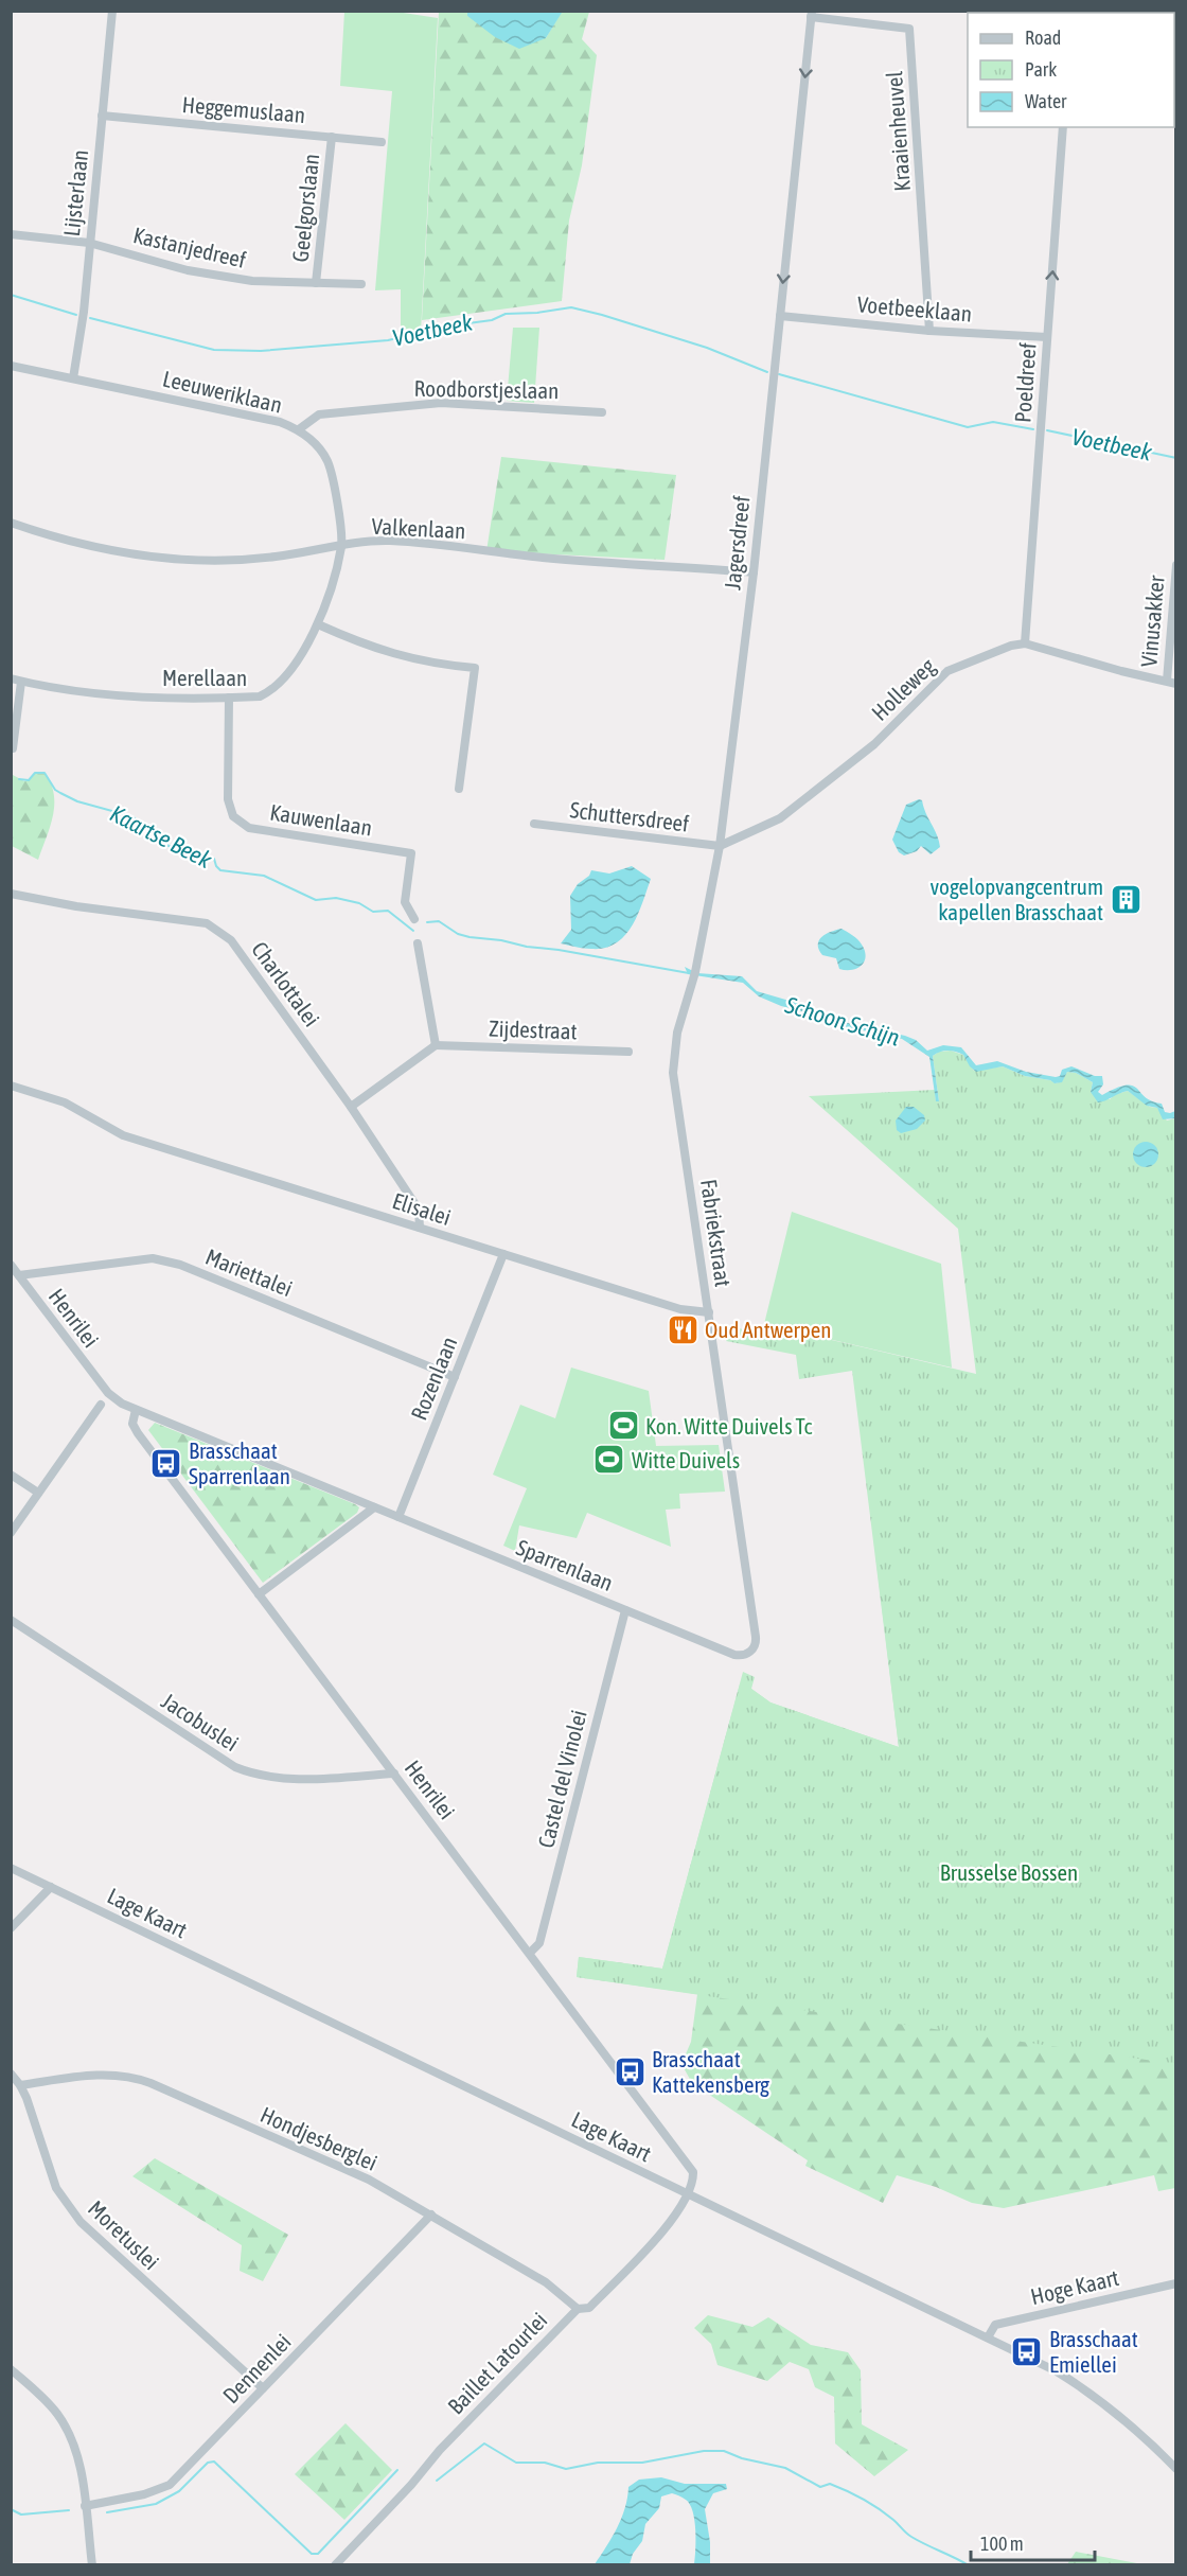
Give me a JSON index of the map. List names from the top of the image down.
{
  "streets": {
    "street": [
      "Heggemuslaan",
      "Kraaienheuvel",
      "Lijsterlaan",
      "Geelgorslaan",
      "Kastanjedreef",
      "Voetbeeklaan",
      "Poeldreef",
      "Roodborstjeslaan",
      "Leeuweriklaan",
      "Valkenlaan",
      "Jagersdreef",
      "Vinusakker",
      "Merellaan",
      "Holleweg",
      "Schuttersdreef",
      "Kauwenlaan",
      "Charlottalei",
      "Zijdestraat",
      "Elisalei",
      "Fabriekstraat",
      "Mariettalei",
      "Henrilei",
      "Rozenlaan",
      "Sparrenlaan",
      "Jacobuslei",
      "Castel del Vinolei",
      "Lage Kaart",
      "Hondjesberglei",
      "Moretuslei",
      "Hoge Kaart",
      "Baillet Latourlei",
      "Dennenlei"
    ]
  },
  "crossings": [
    ["Heggemuslaan", "Lijsterlaan"],
    ["Heggemuslaan", "Geelgorslaan"],
    ["Kraaienheuvel", "Voetbeeklaan"],
    ["Kraaienheuvel", "Jagersdreef"],
    ["Lijsterlaan", "Kastanjedreef"],
    ["Lijsterlaan", "Leeuweriklaan"],
    ["Geelgorslaan", "Kastanjedreef"],
    ["Voetbeeklaan", "Poeldreef"],
    ["Voetbeeklaan", "Jagersdreef"],
    ["Poeldreef", "Holleweg"],
    ["Roodborstjeslaan", "Leeuweriklaan"],
    ["Leeuweriklaan", "Valkenlaan"],
    ["Leeuweriklaan", "Merellaan"],
    ["Valkenlaan", "Jagersdreef"],
    ["Valkenlaan", "Merellaan"],
    ["Jagersdreef", "Holleweg"],
    ["Jagersdreef", "Schuttersdreef"],
    ["Jagersdreef", "Fabriekstraat"],
    ["Merellaan", "Kauwenlaan"],
    ["Holleweg", "Schuttersdreef"],
    ["Charlottalei", "Elisalei"],
    ["Elisalei", "Fabriekstraat"],
    ["Elisalei", "Rozenlaan"],
    ["Fabriekstraat", "Sparrenlaan"],
    ["Mariettalei", "Henrilei"],
    ["Mariettalei", "Rozenlaan"],
    ["Henrilei", "Sparrenlaan"],
    ["Henrilei", "Jacobuslei"],
    ["Henrilei", "Castel del Vinolei"],
    ["Henrilei", "Lage Kaart"],
    ["Henrilei", "Baillet Latourlei"],
    ["Rozenlaan", "Sparrenlaan"],
    ["Sparrenlaan", "Castel del Vinolei"],
    ["Lage Kaart", "Hoge Kaart"],
    ["Lage Kaart", "Baillet Latourlei"],
    ["Hondjesberglei", "Moretuslei"],
    ["Hondjesberglei", "Baillet Latourlei"],
    ["Hondjesberglei", "Dennenlei"],
    ["Moretuslei", "Dennenlei"]
  ],
  "one_way": ["Poeldreef"],
  "water": ["Voetbeek", "Kaartse Beek", "Schoon Schijn"],
  "parks": ["Brusselse Bossen"],
  "places": {
    "building": ["vogelopvangcentrum kapellen Brasschaat"],
    "restaurant": ["Oud Antwerpen"],
    "sports": ["Kon. Witte Duivels Tc", "Witte Duivels"],
    "bus stop": ["Brasschaat Sparrenlaan", "Brasschaat Kattekensberg", "Brasschaat Emiellei"]
  },
  "legend": ["Road", "Park", "Water"],
  "scale_bar": "100 m"
}
